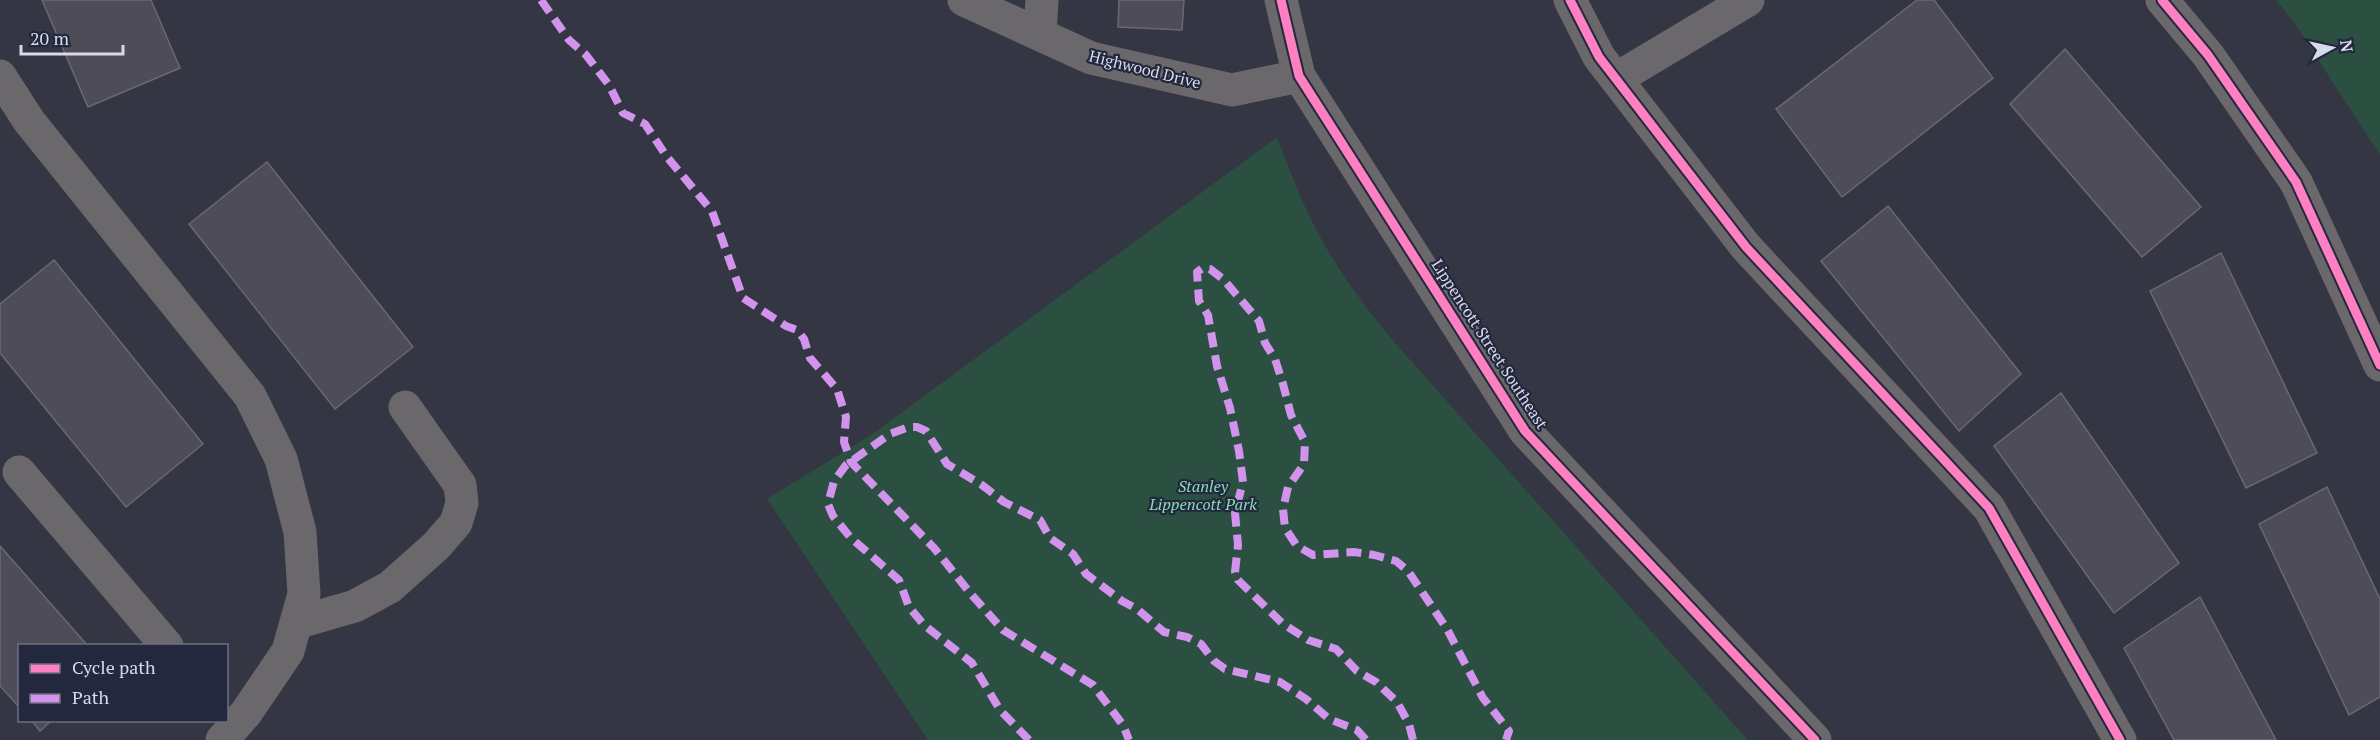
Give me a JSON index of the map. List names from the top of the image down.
{
  "streets": {
    "street": ["Highwood Drive", "Lippencott Street Southeast"]
  },
  "crossings": [
    ["Highwood Drive", "Lippencott Street Southeast"]
  ],
  "parks": ["Stanley Lippencott Park"],
  "legend": ["Cycle path", "Path"],
  "scale_bar": "20 m",
  "north": "right"
}
